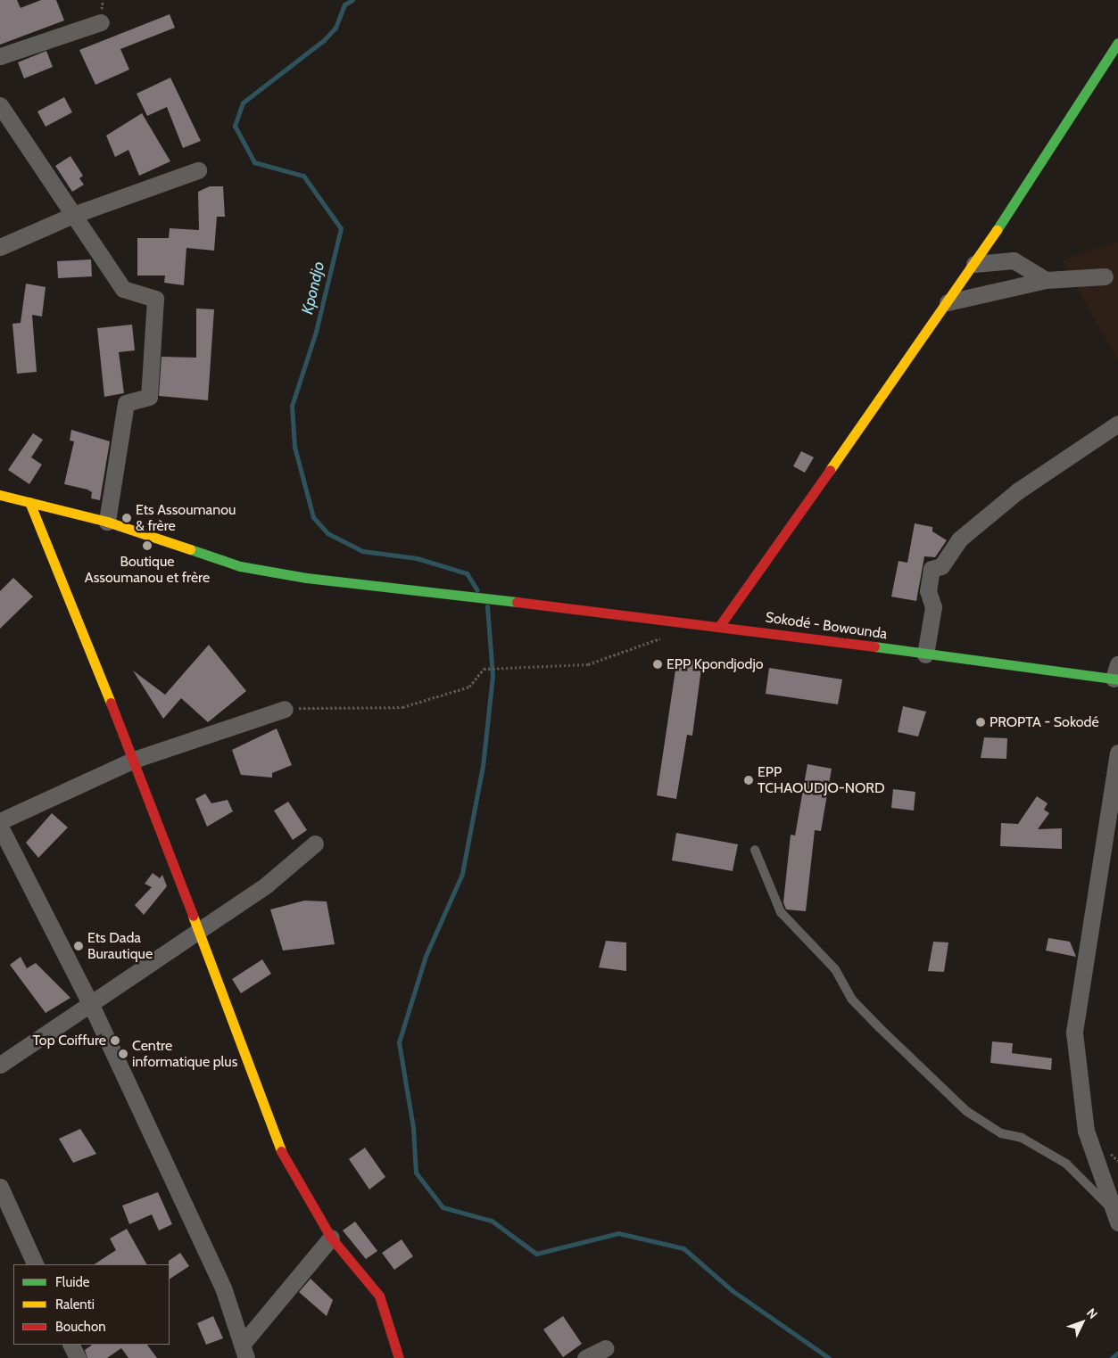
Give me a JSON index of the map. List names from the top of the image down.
{
  "streets": {
    "street": ["Sokodé - Bowounda"]
  },
  "water": ["Kpondjo"],
  "places": [
    "Ets Assoumanou & frère",
    "Boutique Assoumanou et frère",
    "EPP Kpondjodjo",
    "PROPTA - Sokodé",
    "EPP TCHAOUDJO-NORD",
    "Ets Dada Burautique",
    "Top Coiffure",
    "Centre informatique plus"
  ],
  "legend": ["Fluide", "Ralenti", "Bouchon"],
  "north": "top right"
}
